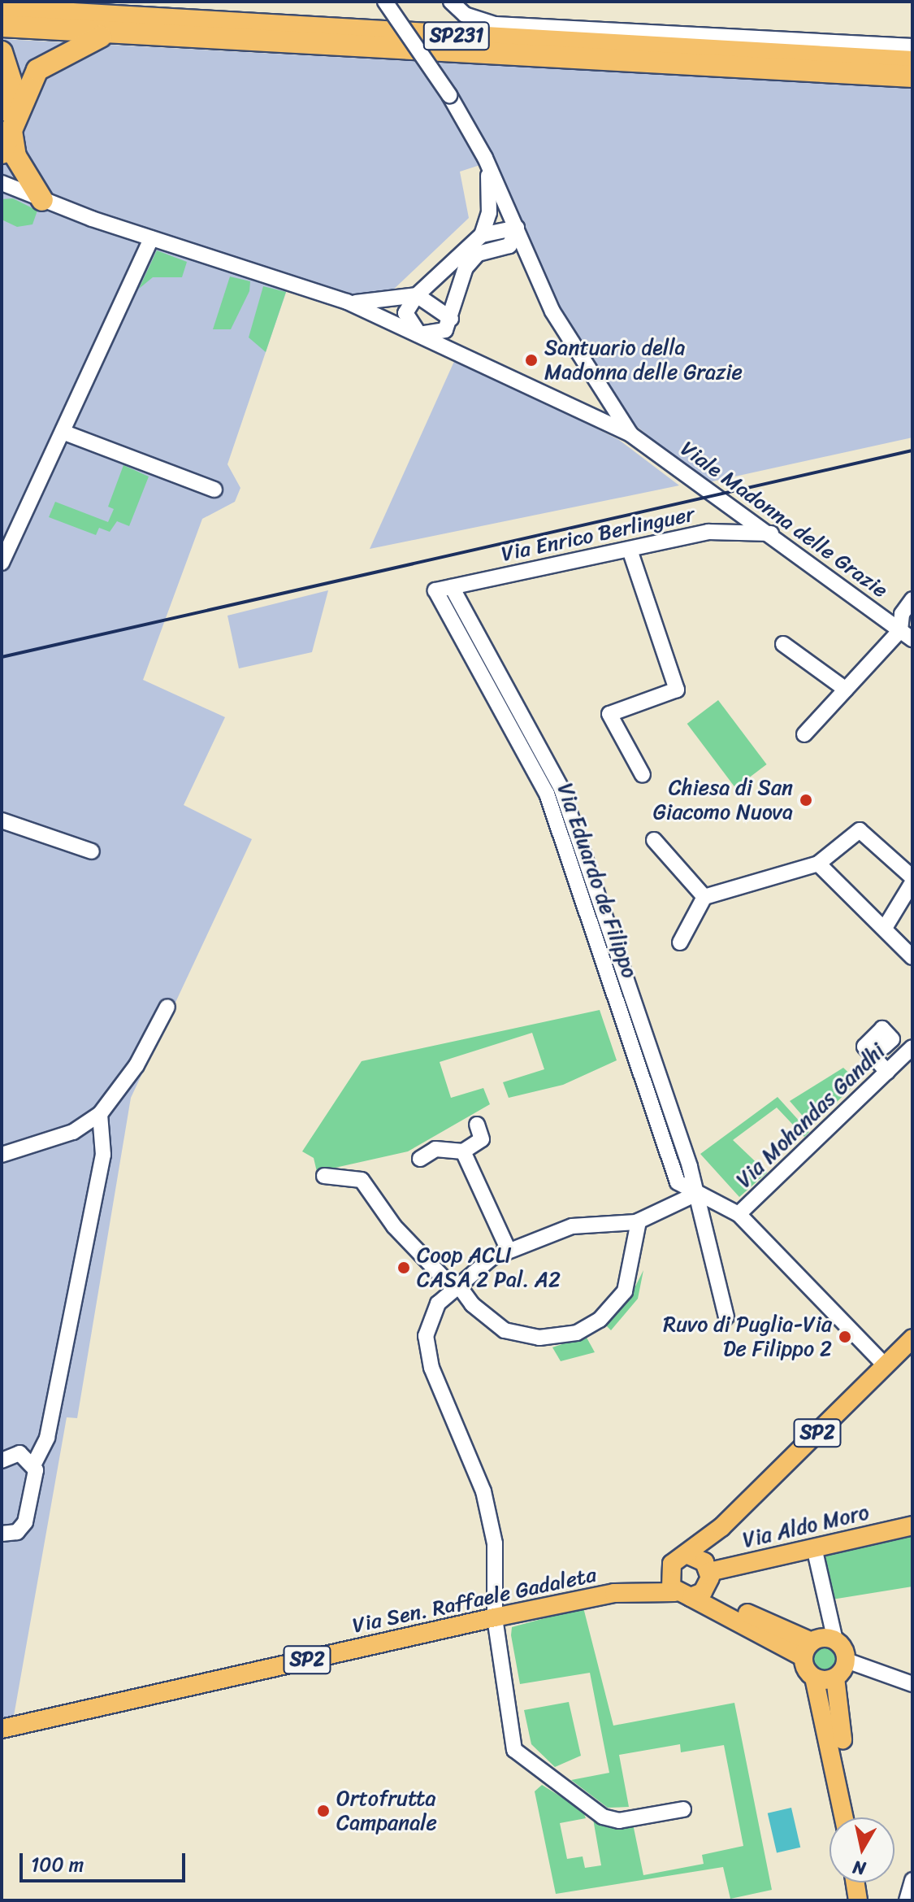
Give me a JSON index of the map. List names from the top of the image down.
{
  "streets": {
    "highway": ["SP231"],
    "main road": ["SP2", "Via Aldo Moro", "Via Sen. Raffaele Gadaleta"],
    "street": [
      "Viale Madonna delle Grazie",
      "Via Enrico Berlinguer",
      "Via Eduardo de Filippo",
      "Via Mohandas Gandhi"
    ]
  },
  "crossings": [
    ["Viale Madonna delle Grazie", "Via Enrico Berlinguer"],
    ["Via Enrico Berlinguer", "Via Eduardo de Filippo"],
    ["Via Eduardo de Filippo", "Via Mohandas Gandhi"],
    ["Via Eduardo de Filippo", "SP2"],
    ["SP2", "Via Aldo Moro"],
    ["SP2", "Via Sen. Raffaele Gadaleta"],
    ["Via Aldo Moro", "Via Sen. Raffaele Gadaleta"]
  ],
  "places": [
    "Santuario della Madonna delle Grazie",
    "Chiesa di San Giacomo Nuova",
    "Coop ACLI CASA 2 Pal. A2",
    "Ruvo di Puglia-Via De Filippo 2",
    "Ortofrutta Campanale"
  ],
  "scale_bar": "100 m",
  "north": "bottom"
}
